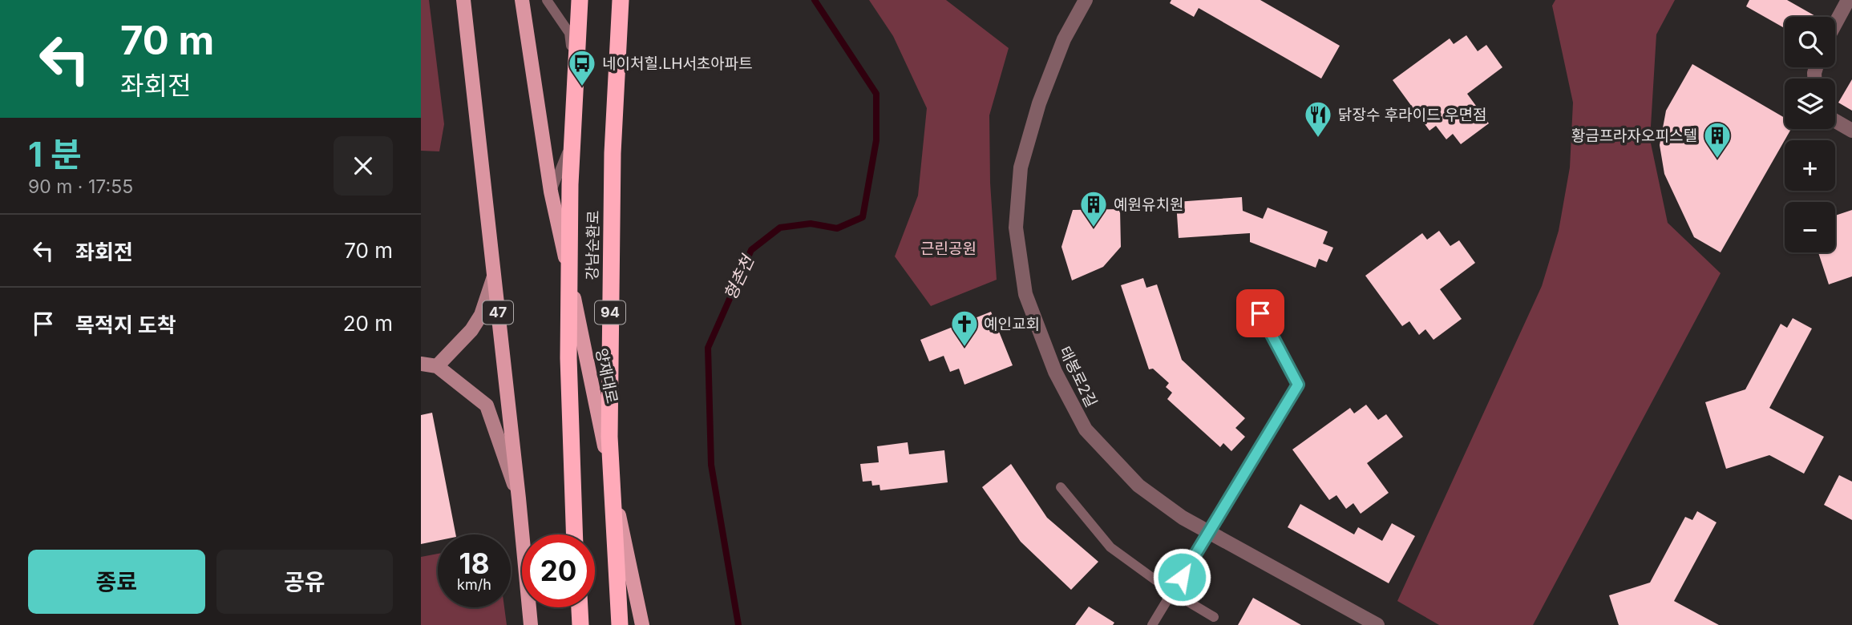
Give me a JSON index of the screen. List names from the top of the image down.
{
  "streets": {
    "highway": ["강남순환로", "94"],
    "main road": ["47", "양재대로"],
    "street": ["태봉로2길"]
  },
  "water": ["형촌천"],
  "parks": ["근린공원"],
  "places": {
    "bus stop": ["네이처힐.LH서초아파트"],
    "restaurant": ["닭장수 후라이드 우면점"],
    "building": ["황금프라자오피스텔", "예원유치원"],
    "church": ["예인교회"]
  },
  "page": {
    "turn": ["70 m", "좌회전"],
    "map_buttons": ["+", "−"],
    "heading": ["1 분", "90 m · 17:55"],
    "list": [
      {
        "name": "좌회전",
        "value": "70 m"
      },
      {
        "name": "목적지 도착",
        "value": "20 m"
      }
    ],
    "speed": "18 km/h",
    "limit": "20",
    "buttons": ["종료", "공유"]
  }
}
